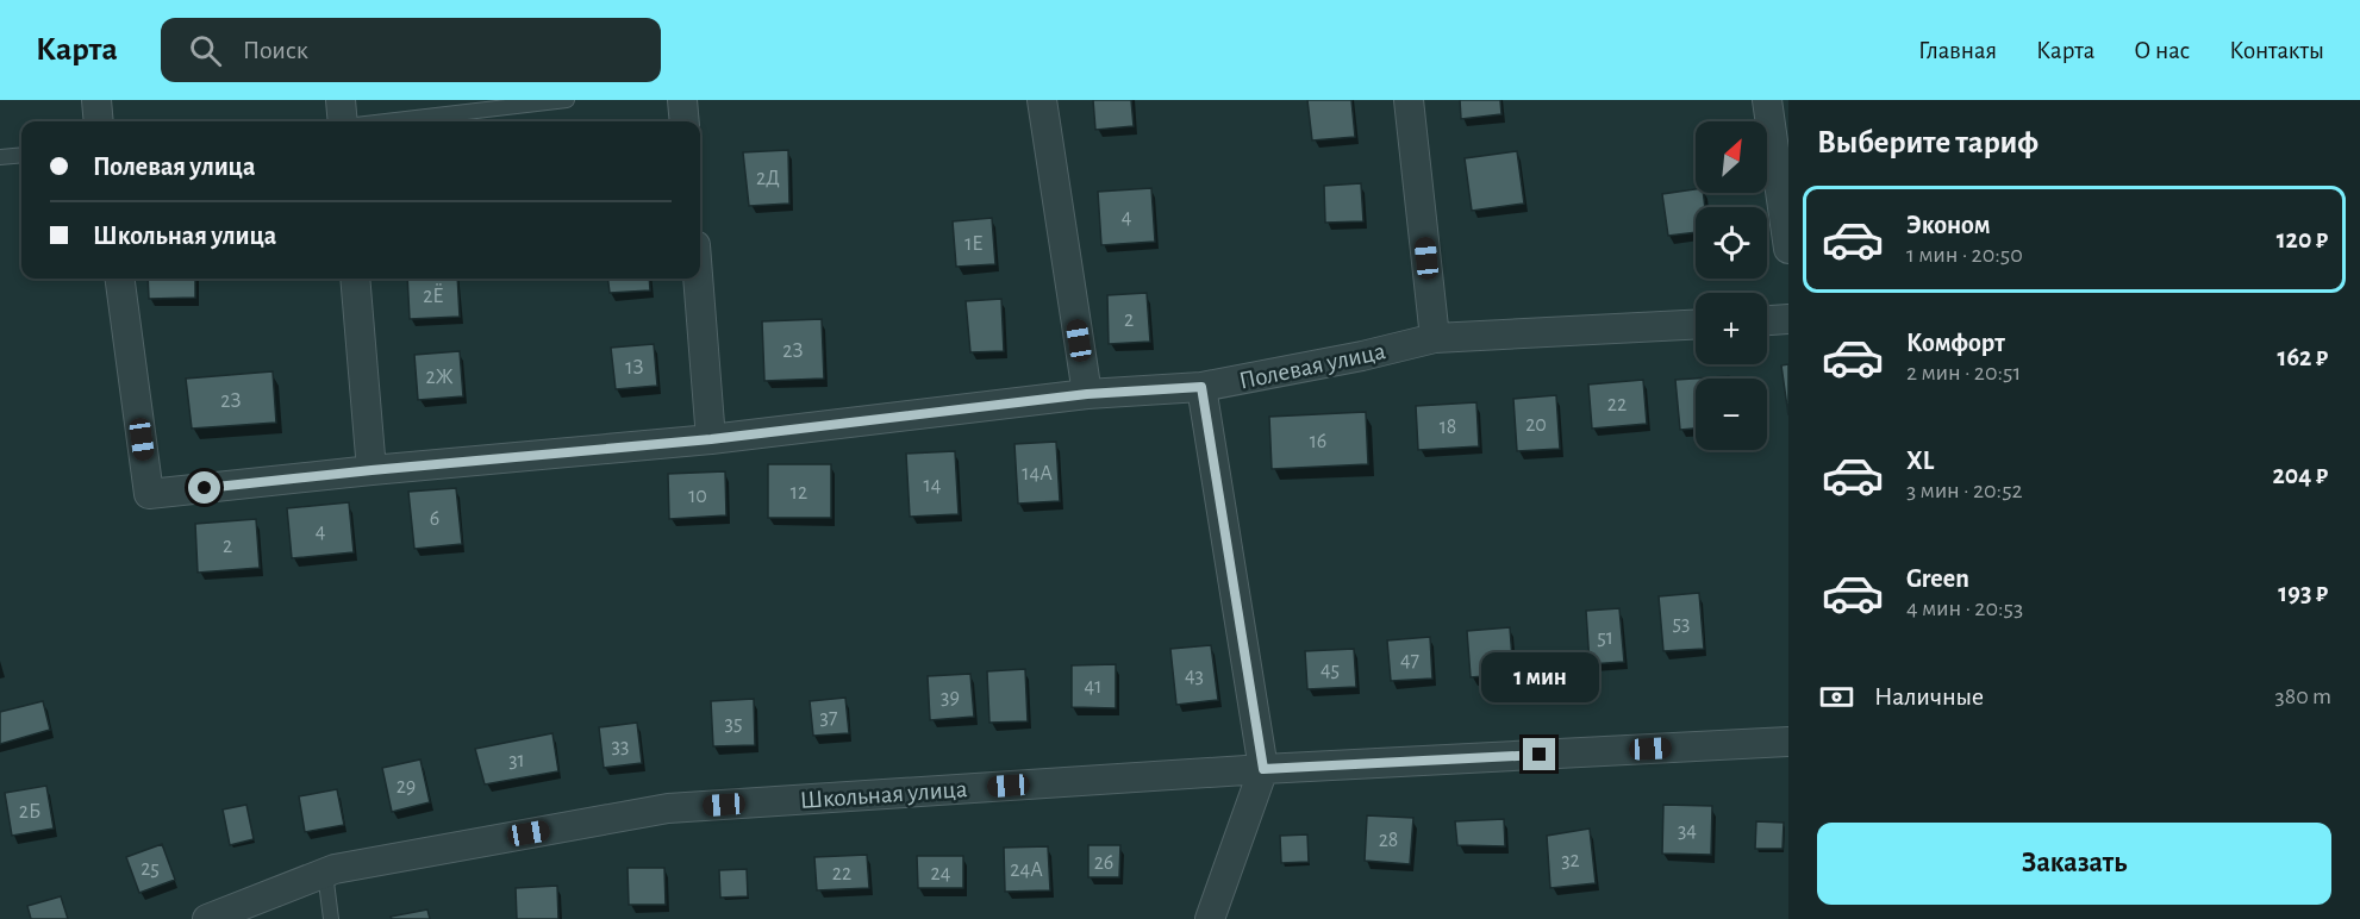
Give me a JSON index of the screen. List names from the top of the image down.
{
  "streets": {
    "street": ["Полевая улица", "Школьная улица"]
  },
  "house_numbers": [
    "2Д",
    "4",
    "1Е",
    "2Ё",
    "2",
    "2З",
    "1З",
    "2Ж",
    "2З",
    "22",
    "20",
    "18",
    "16",
    "14А",
    "14",
    "12",
    "10",
    "6",
    "4",
    "2",
    "53",
    "51",
    "47",
    "45",
    "43",
    "41",
    "39",
    "37",
    "35",
    "33",
    "31",
    "29",
    "2Б",
    "34",
    "28",
    "32",
    "26",
    "25",
    "24А",
    "22",
    "24"
  ],
  "north": "top right",
  "page": {
    "header": "Карта",
    "search": "Поиск",
    "nav": [
      "Главная",
      "Карта",
      "О нас",
      "Контакты"
    ],
    "heading": "Выберите тариф",
    "map_buttons": ["+", "−"],
    "banner": ["Полевая улица", "Школьная улица"],
    "list": [
      {
        "name": "Эконом",
        "note": "1 мин · 20:50",
        "value": "120 ₽"
      },
      {
        "name": "Комфорт",
        "note": "2 мин · 20:51",
        "value": "162 ₽"
      },
      {
        "name": "XL",
        "note": "3 мин · 20:52",
        "value": "204 ₽"
      },
      {
        "name": "Green",
        "note": "4 мин · 20:53",
        "value": "193 ₽"
      }
    ],
    "bubble": "1 мин",
    "pay": ["Наличные", "380 m"],
    "buttons": "Заказать"
  }
}
